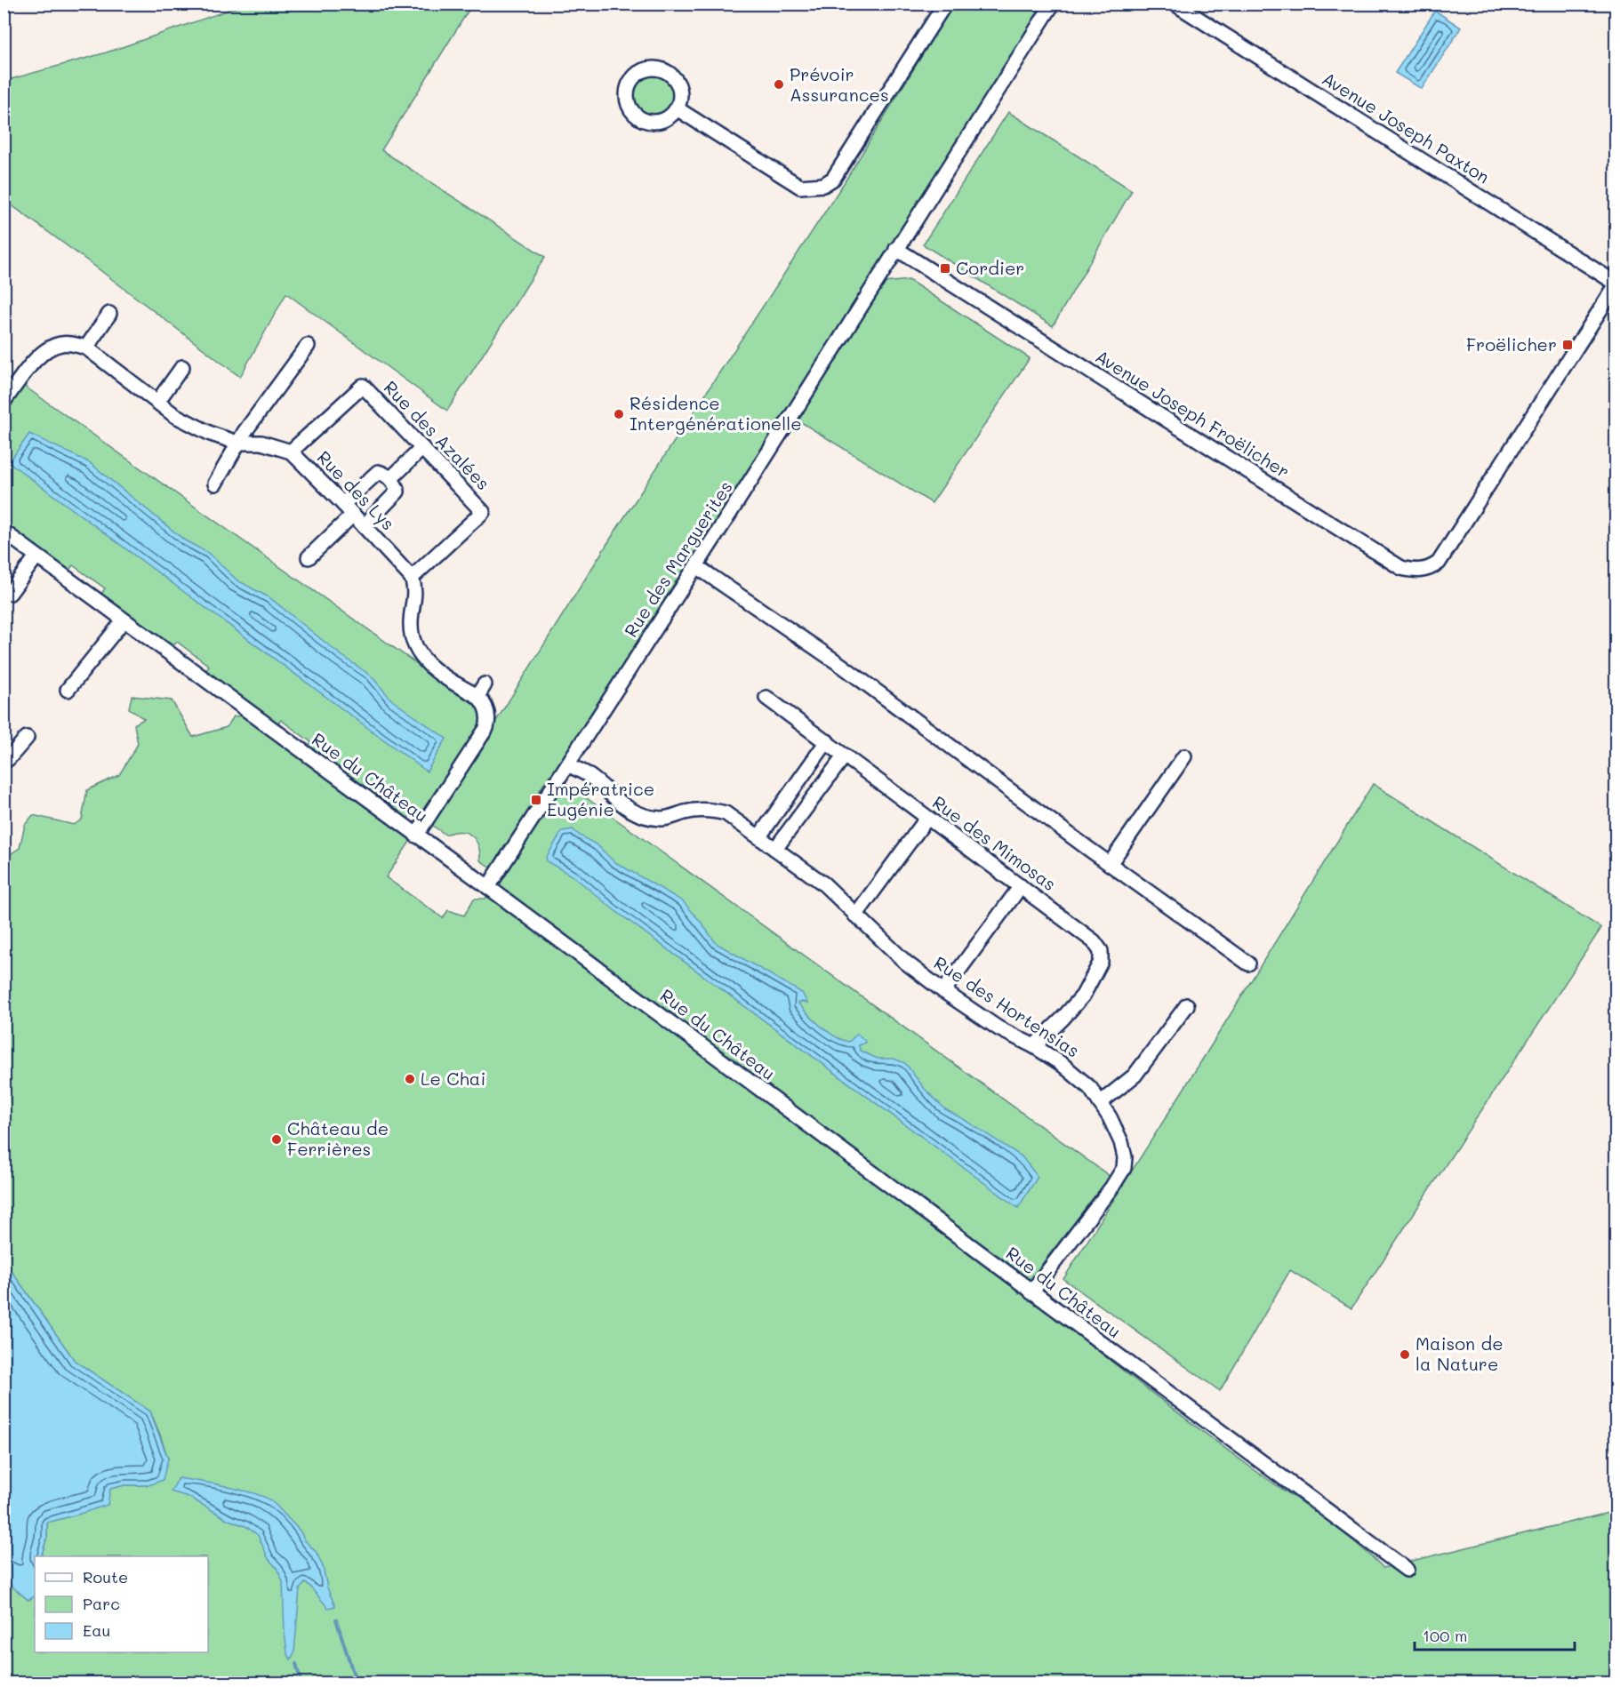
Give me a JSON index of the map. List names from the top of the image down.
{
  "streets": {
    "street": [
      "Avenue Joseph Paxton",
      "Avenue Joseph Froëlicher",
      "Rue des Azalées",
      "Rue des Lys",
      "Rue des Marguerites",
      "Rue du Château",
      "Rue des Mimosas",
      "Rue des Hortensias"
    ]
  },
  "crossings": [
    ["Avenue Joseph Paxton", "Avenue Joseph Froëlicher"],
    ["Avenue Joseph Froëlicher", "Rue des Marguerites"],
    ["Rue des Azalées", "Rue des Lys"],
    ["Rue des Marguerites", "Rue du Château"],
    ["Rue des Marguerites", "Rue des Hortensias"],
    ["Rue du Château", "Rue des Hortensias"],
    ["Rue des Mimosas", "Rue des Hortensias"]
  ],
  "places": {
    "other": [
      "Prévoir Assurances",
      "Résidence Intergénérationelle",
      "Le Chai",
      "Château de Ferrières",
      "Maison de la Nature"
    ],
    "transit": ["Cordier", "Froëlicher", "Impératrice Eugénie"]
  },
  "legend": ["Route", "Parc", "Eau"],
  "scale_bar": "100 m"
}
